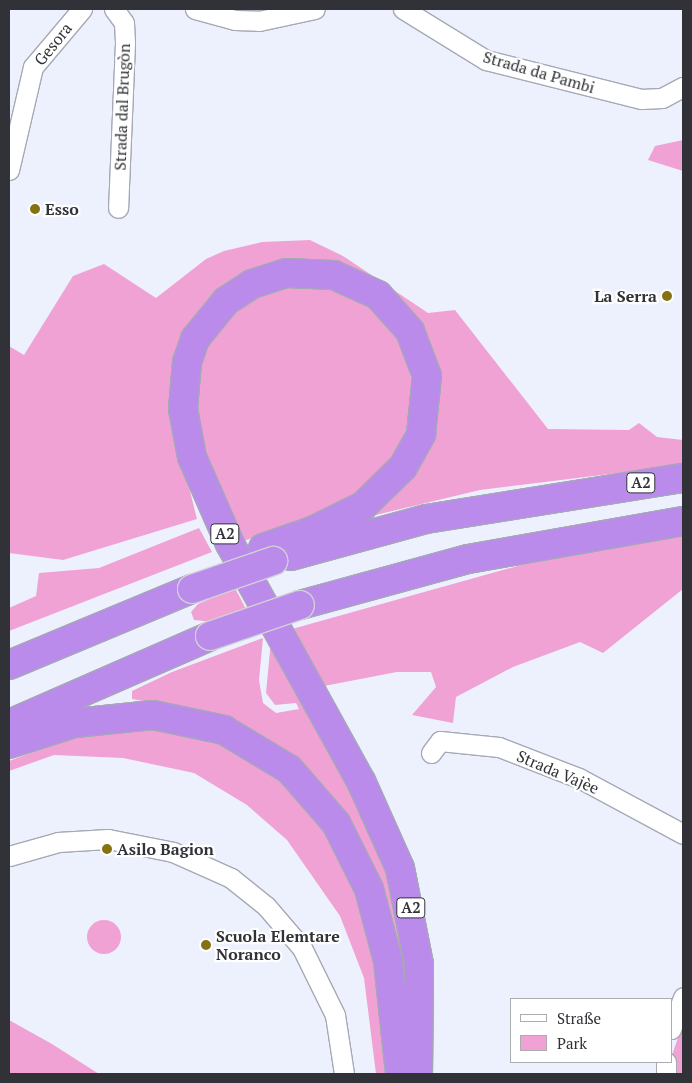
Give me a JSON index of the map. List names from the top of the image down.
{
  "streets": {
    "highway": ["A2"],
    "street": [
      "Gesora",
      "Strada da Pambi",
      "Strada dal Brugòn",
      "Strada Vajèe"
    ]
  },
  "places": [
    "Esso",
    "La Serra",
    "Asilo Bagion",
    "Scuola Elemtare Noranco"
  ],
  "legend": ["Straße", "Park"]
}
